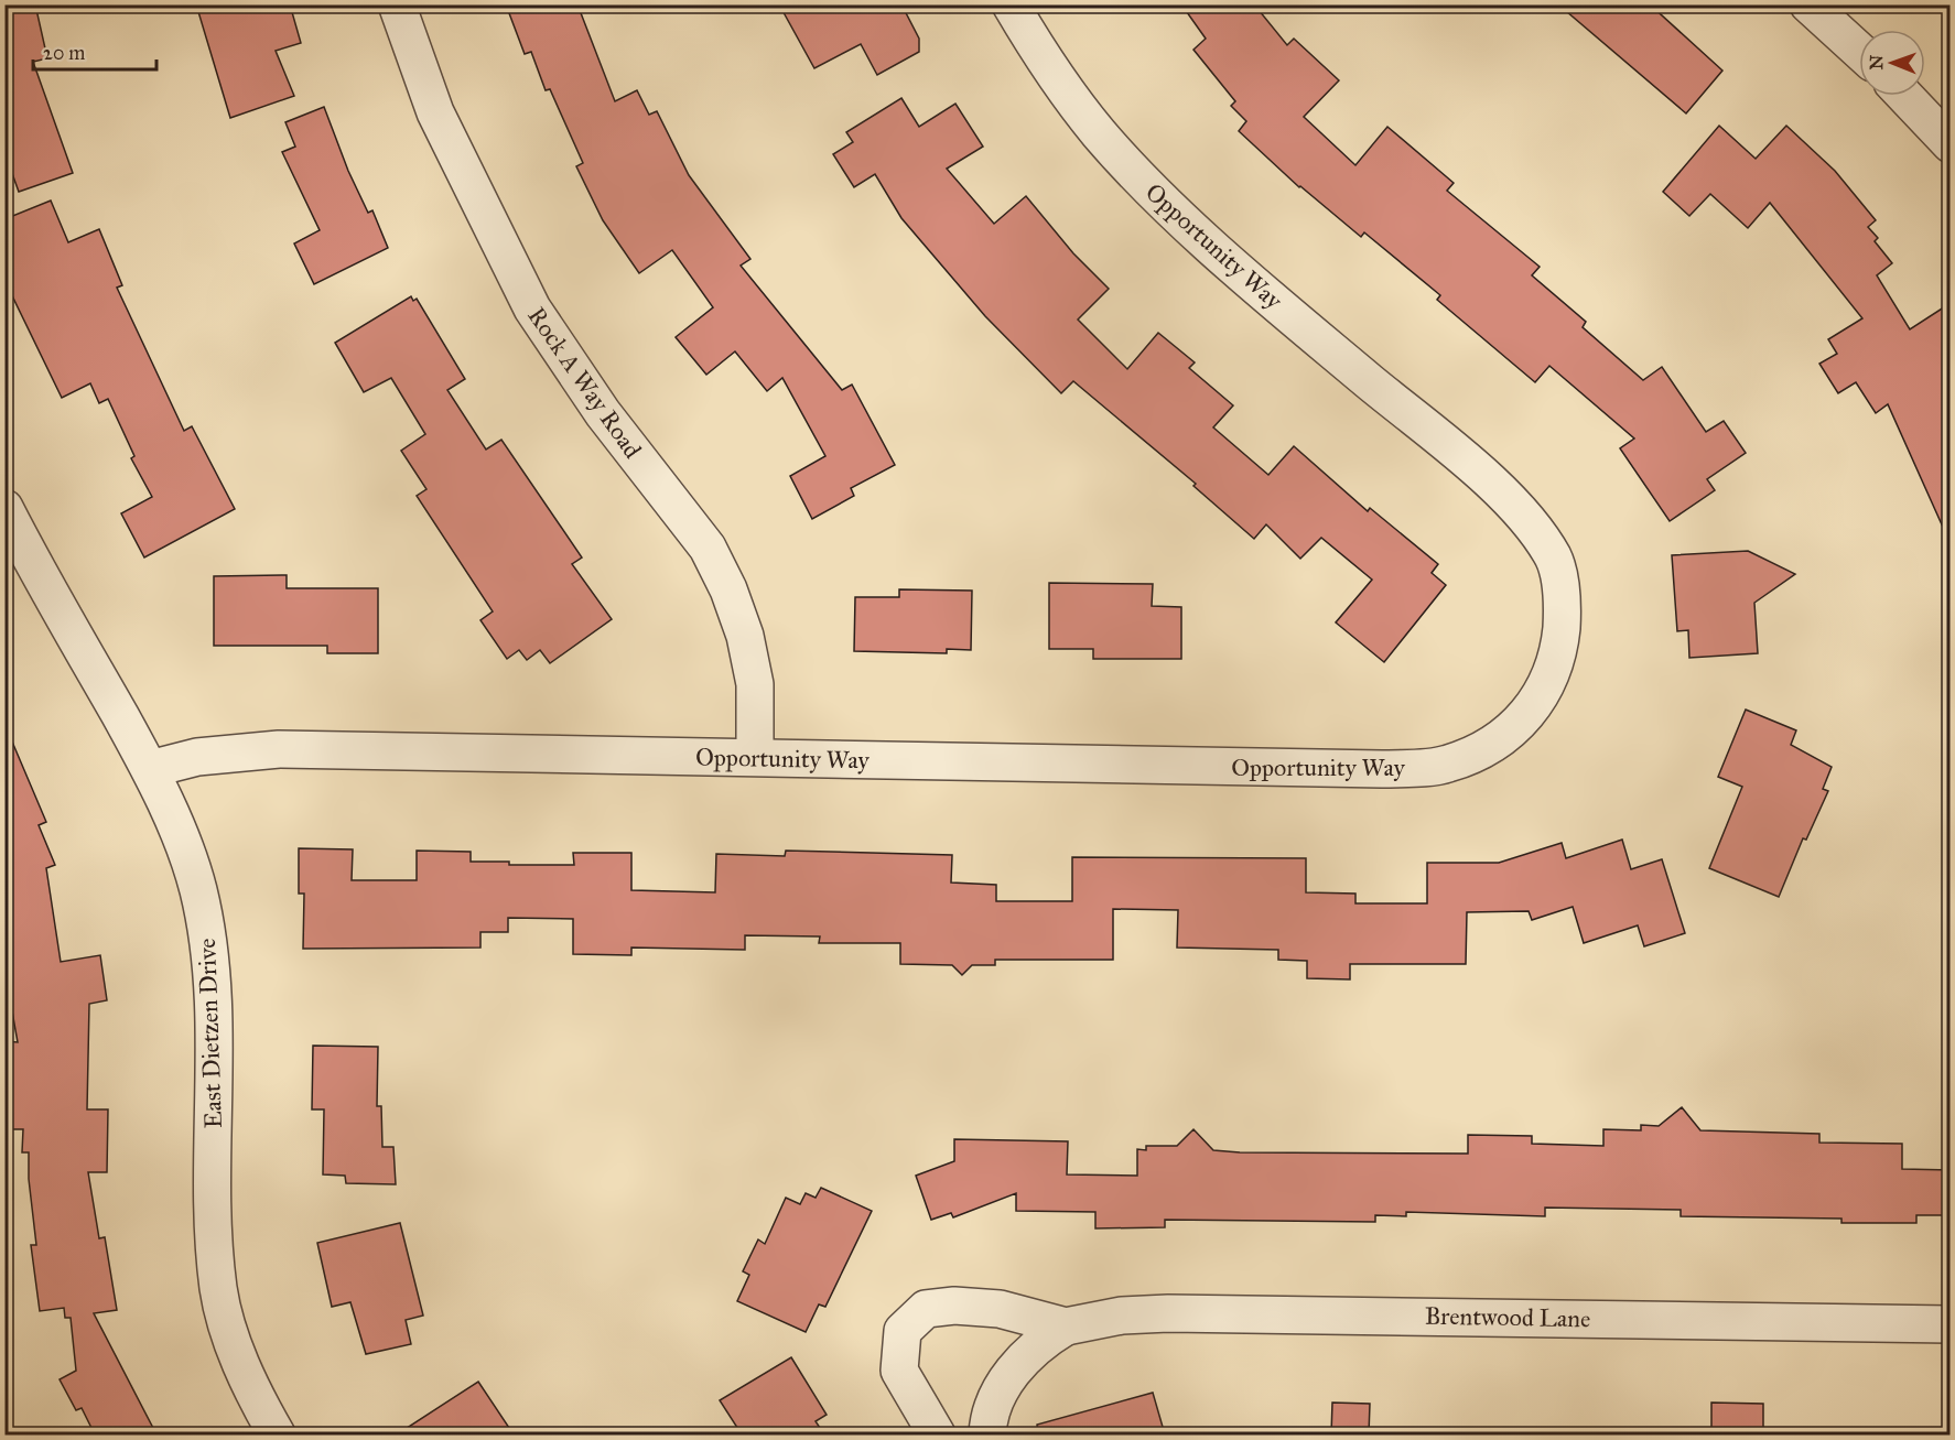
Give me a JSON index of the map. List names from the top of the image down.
{
  "streets": {
    "street": [
      "Opportunity Way",
      "Rock A Way Road",
      "East Dietzen Drive",
      "Brentwood Lane"
    ]
  },
  "crossings": [
    ["Opportunity Way", "Rock A Way Road"],
    ["Opportunity Way", "East Dietzen Drive"]
  ],
  "scale_bar": "20 m",
  "north": "left"
}
